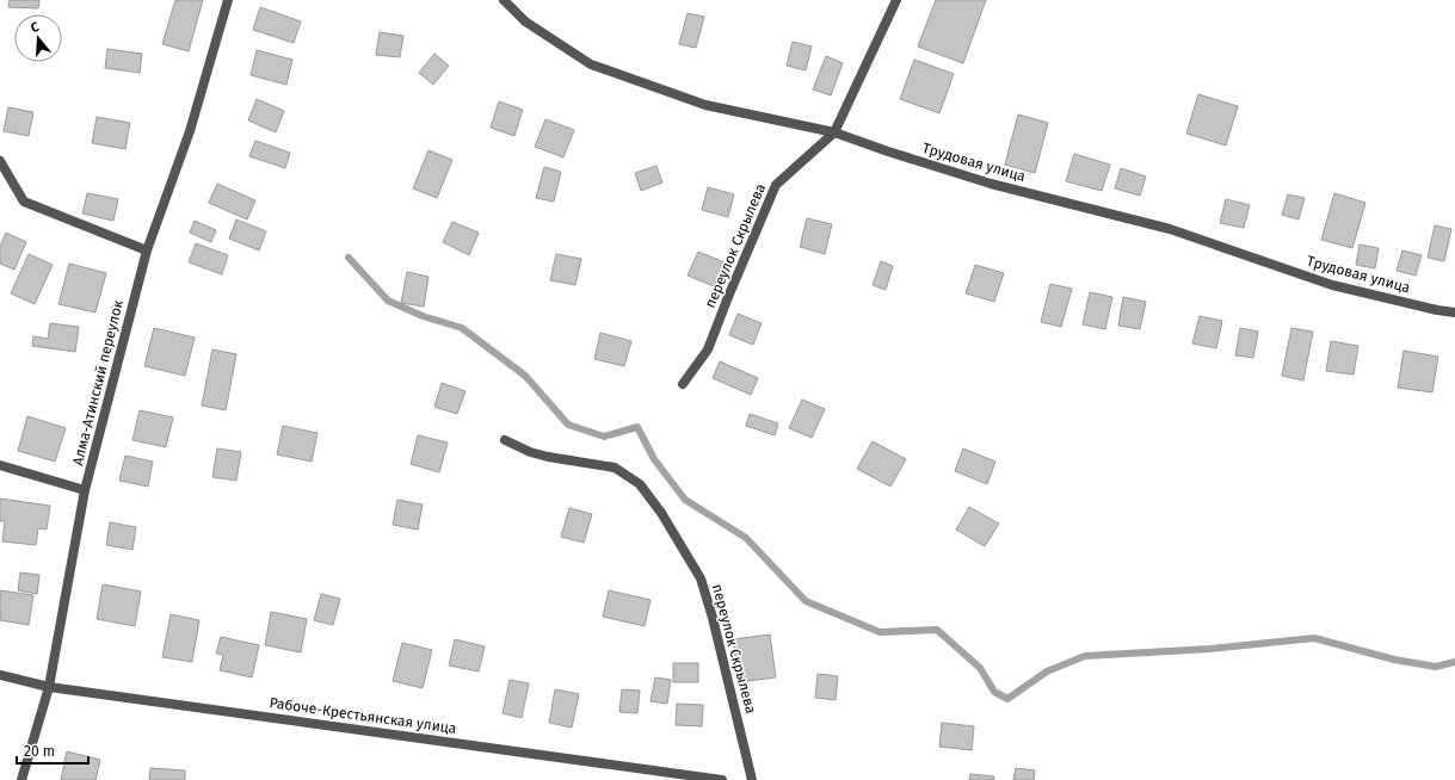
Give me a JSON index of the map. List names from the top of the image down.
{
  "streets": {
    "street": [
      "Трудовая улица",
      "переулок Скрылева",
      "Алма-Атинский переулок",
      "Рабоче-Крестьянская улица"
    ]
  },
  "crossings": [
    ["Трудовая улица", "переулок Скрылева"],
    ["Алма-Атинский переулок", "Рабоче-Крестьянская улица"]
  ],
  "scale_bar": "20 m",
  "north": "top"
}
